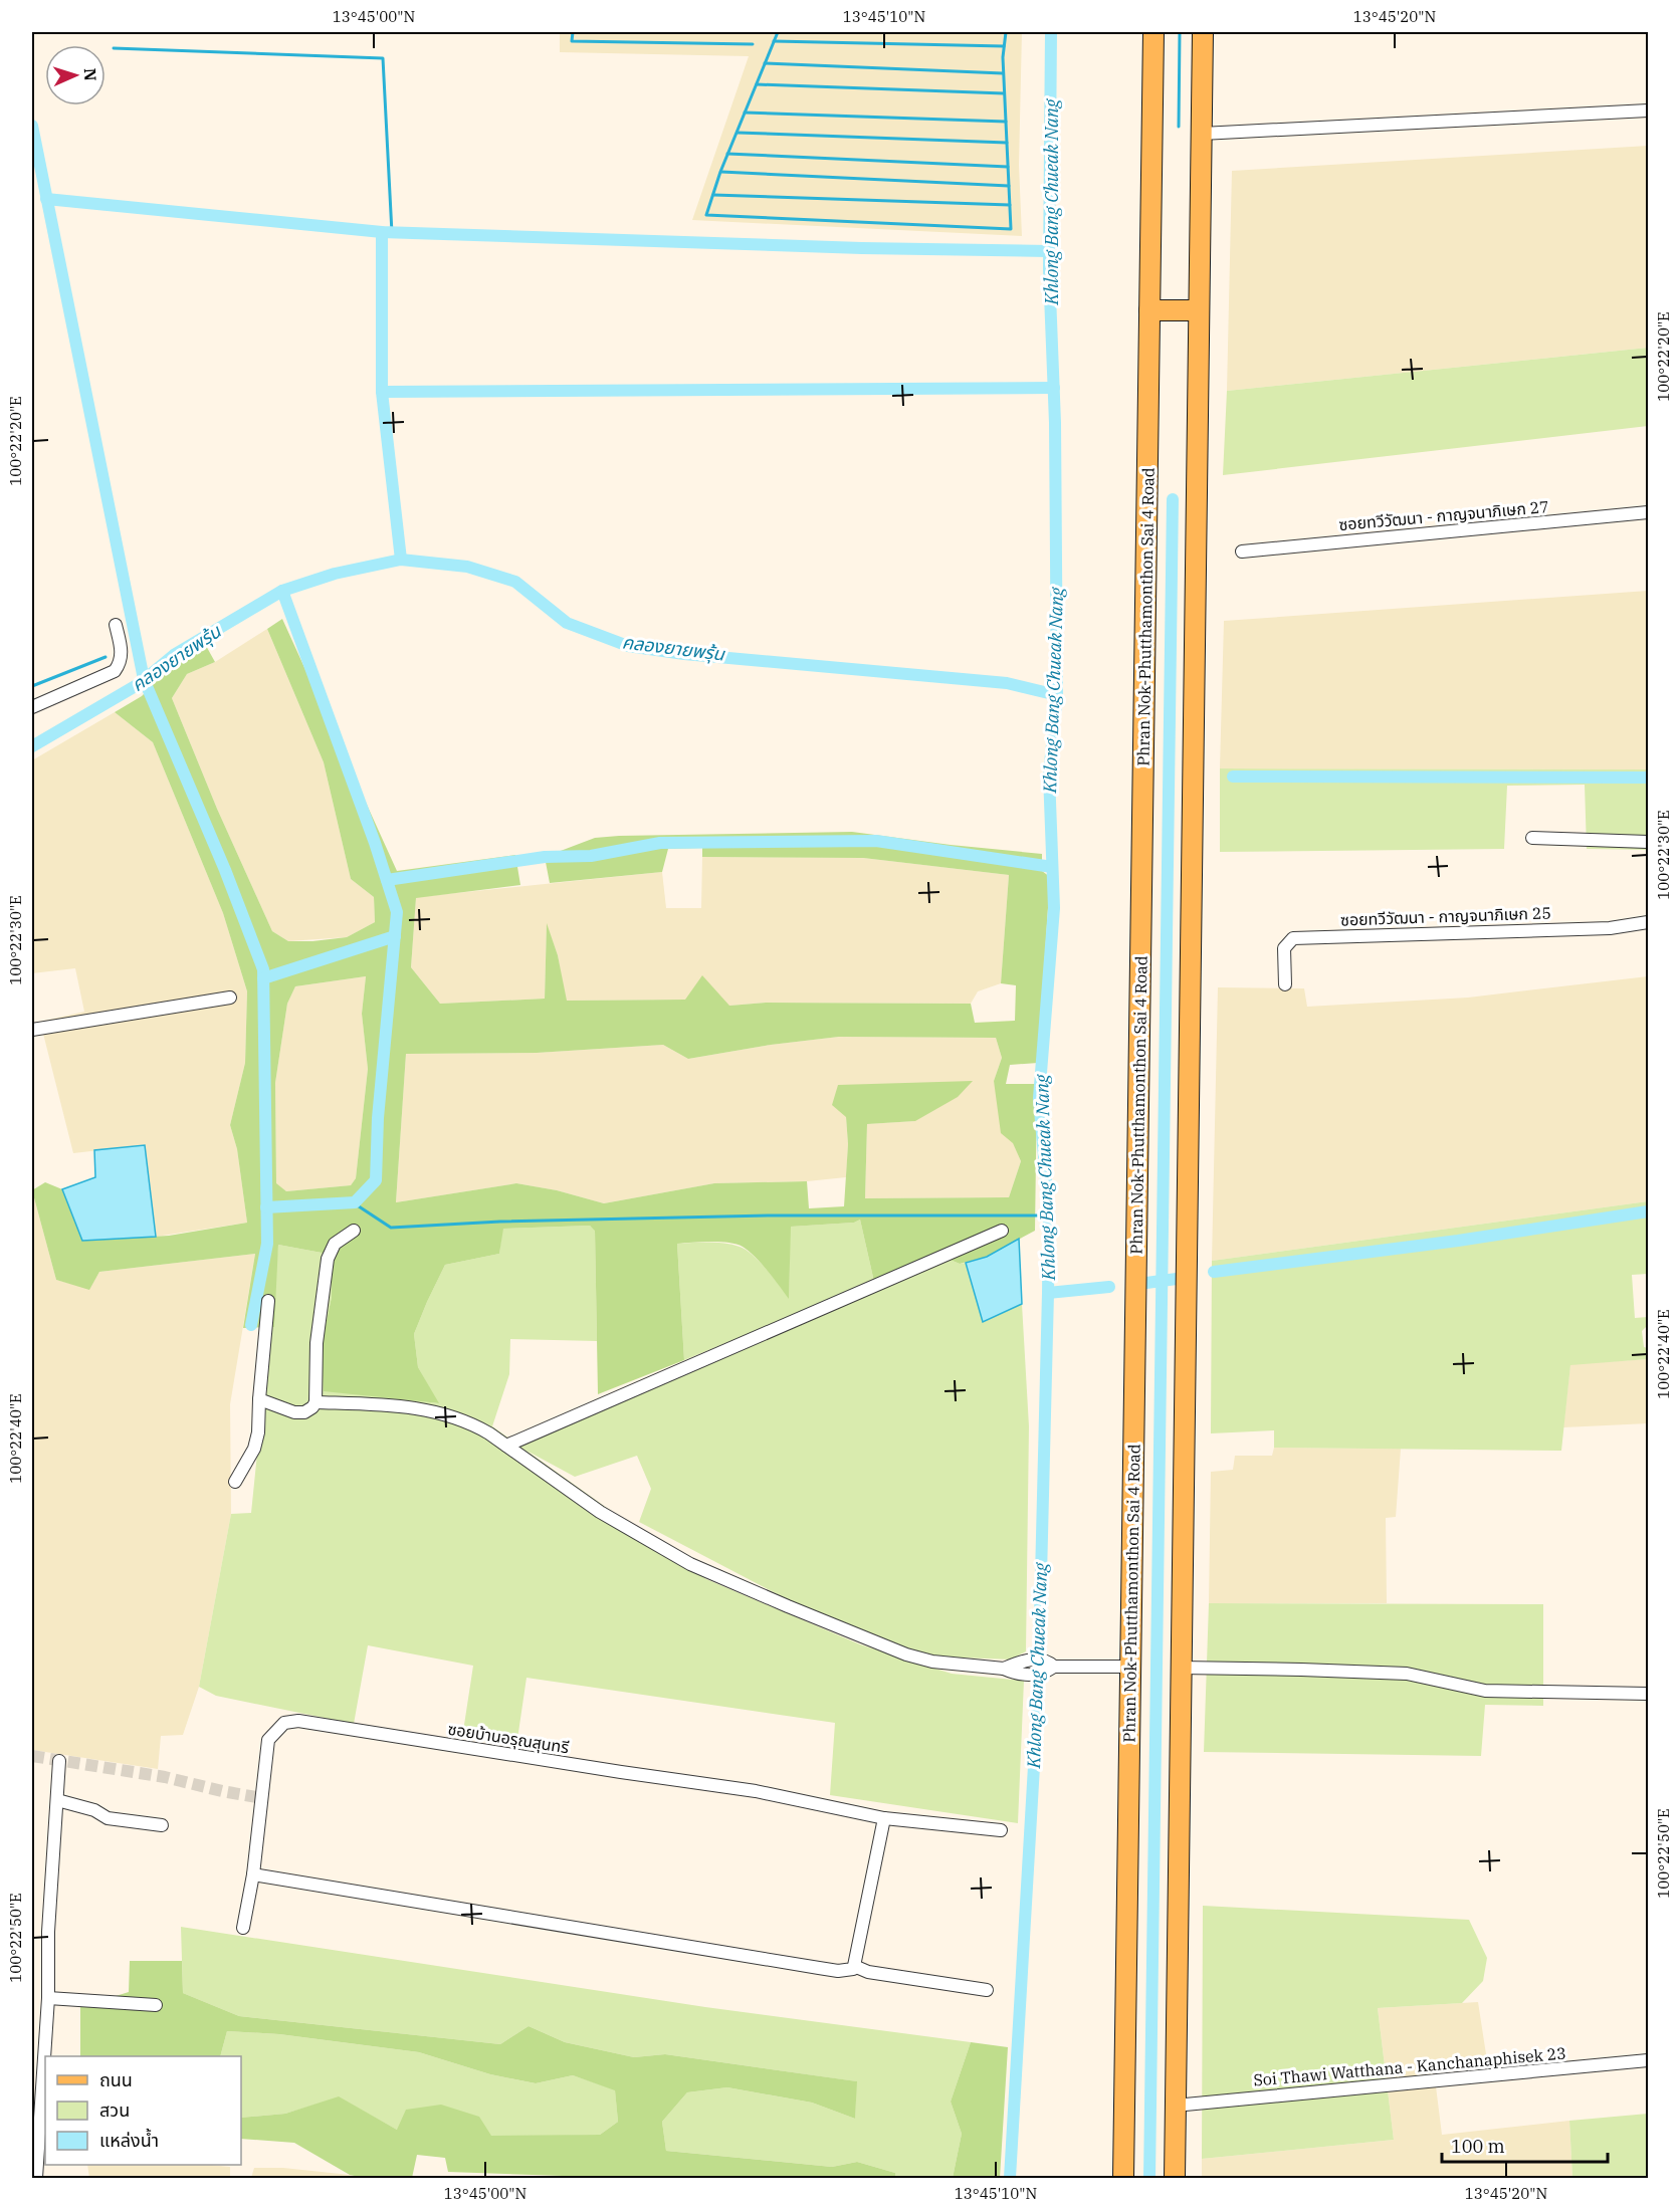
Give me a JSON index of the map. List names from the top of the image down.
{
  "streets": {
    "main road": ["Phran Nok-Phutthamonthon Sai 4 Road"],
    "street": [
      "ซอยทวีวัฒนา - กาญจนาภิเษก 27",
      "ซอยทวีวัฒนา - กาญจนาภิเษก 25",
      "ซอยบ้านอรุณสุนทรี",
      "Soi Thawi Watthana - Kanchanaphisek 23"
    ]
  },
  "water": ["Khlong Bang Chueak Nang", "คลองยายพรุ้น"],
  "legend": ["ถนน", "สวน", "แหล่งน้ำ"],
  "scale_bar": "100 m",
  "north": "right",
  "coordinates": [
    "13°45'00\"N",
    "13°45'10\"N",
    "13°45'20\"N",
    "100°22'20\"E",
    "100°22'30\"E",
    "100°22'40\"E",
    "100°22'50\"E"
  ]
}
